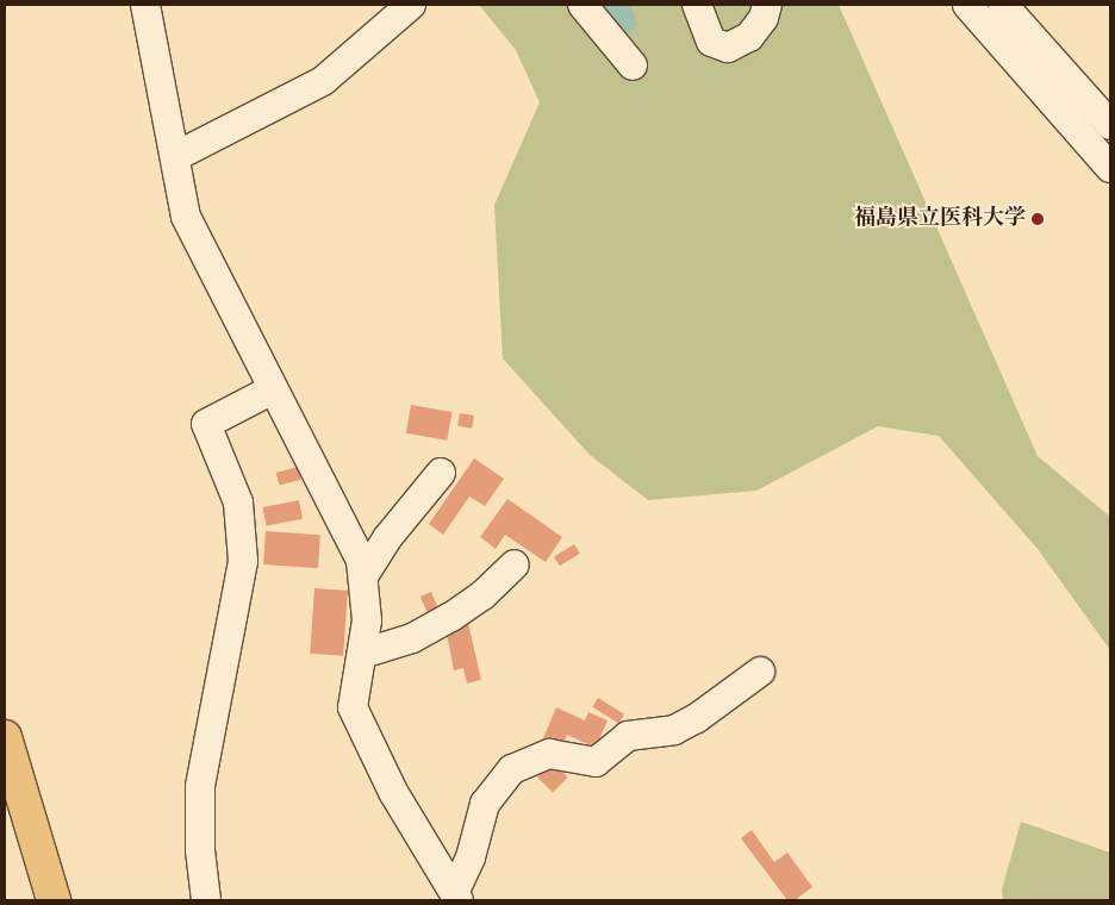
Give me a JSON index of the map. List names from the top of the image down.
{
  "places": ["福島県立医科大学"]
}
